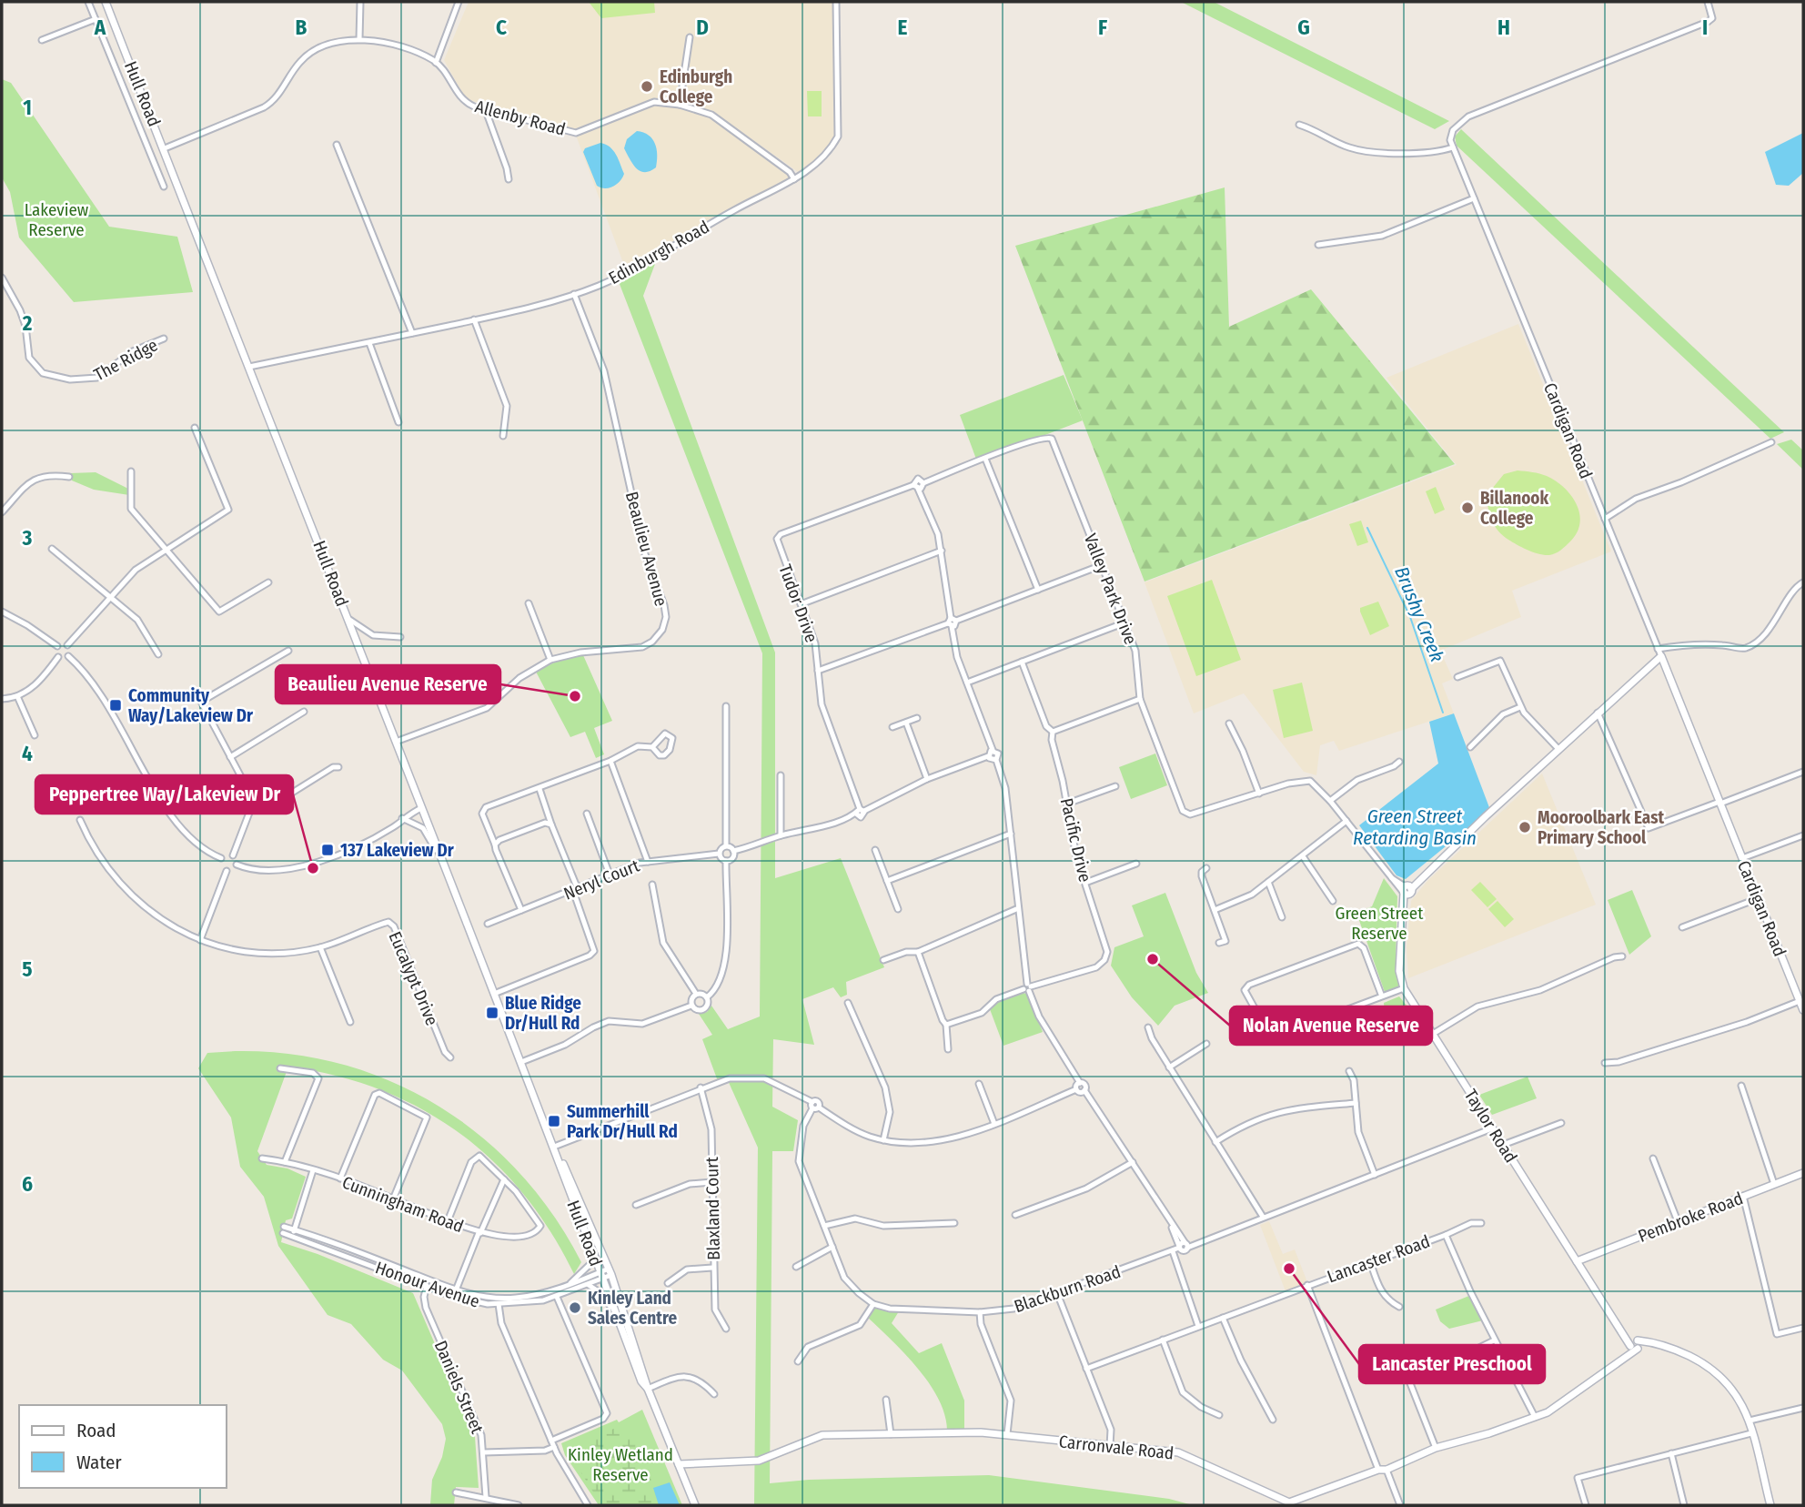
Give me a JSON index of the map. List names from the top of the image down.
{
  "streets": {
    "street": [
      "Hull Road",
      "Allenby Road",
      "Edinburgh Road",
      "The Ridge",
      "Cardigan Road",
      "Beaulieu Avenue",
      "Valley Park Drive",
      "Tudor Drive",
      "Pacific Drive",
      "Neryl Court",
      "Eucalypt Drive",
      "Taylor Road",
      "Cunningham Road",
      "Blaxland Court",
      "Pembroke Road",
      "Lancaster Road",
      "Honour Avenue",
      "Blackburn Road",
      "Daniels Street",
      "Carronvale Road"
    ]
  },
  "crossings": [
    ["Hull Road", "Edinburgh Road"],
    ["Hull Road", "Beaulieu Avenue"],
    ["Hull Road", "Honour Avenue"],
    ["Hull Road", "Carronvale Road"],
    ["Allenby Road", "Edinburgh Road"],
    ["Edinburgh Road", "Beaulieu Avenue"],
    ["Taylor Road", "Pembroke Road"],
    ["Taylor Road", "Blackburn Road"],
    ["Taylor Road", "Carronvale Road"],
    ["Lancaster Road", "Carronvale Road"],
    ["Honour Avenue", "Daniels Street"]
  ],
  "water": ["Brushy Creek", "Green Street Retarding Basin"],
  "parks": ["Lakeview Reserve", "Green Street Reserve", "Kinley Wetland Reserve"],
  "places": {
    "other": [
      "Edinburgh College",
      "Billanook College",
      "Beaulieu Avenue Reserve",
      "Mooroolbark East Primary School",
      "Peppertree Way/Lakeview Dr",
      "Nolan Avenue Reserve",
      "Lancaster Preschool",
      "Kinley Land Sales Centre"
    ],
    "transit": [
      "Community Way/Lakeview Dr",
      "137 Lakeview Dr",
      "Blue Ridge Dr/Hull Rd",
      "Summerhill Park Dr/Hull Rd"
    ]
  },
  "legend": ["Road", "Water"],
  "grid": {
    "columns": [
      "A",
      "B",
      "C",
      "D",
      "E",
      "F",
      "G",
      "H",
      "I"
    ],
    "rows": [
      "1",
      "2",
      "3",
      "4",
      "5",
      "6"
    ]
  }
}
